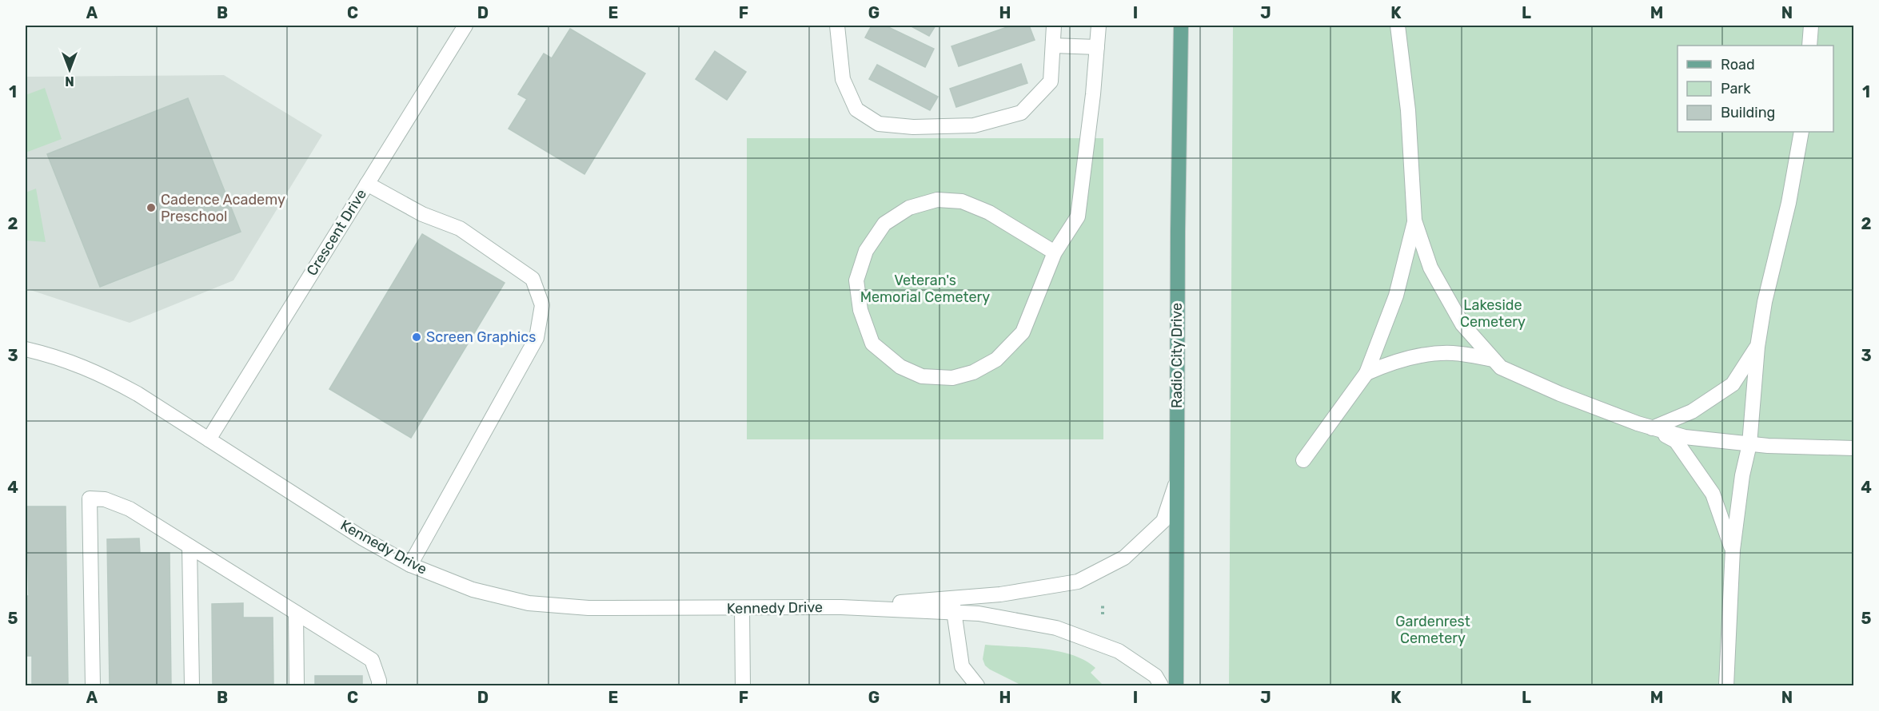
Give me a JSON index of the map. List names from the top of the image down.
{
  "streets": {
    "main road": ["Radio City Drive"],
    "street": ["Crescent Drive", "Kennedy Drive"]
  },
  "crossings": [
    ["Crescent Drive", "Kennedy Drive"],
    ["Radio City Drive", "Kennedy Drive"]
  ],
  "parks": ["Veteran's Memorial Cemetery", "Lakeside Cemetery", "Gardenrest Cemetery"],
  "places": ["Cadence Academy Preschool", "Screen Graphics"],
  "legend": ["Road", "Park", "Building"],
  "north": "bottom",
  "grid": {
    "columns": [
      "A",
      "B",
      "C",
      "D",
      "E",
      "F",
      "G",
      "H",
      "I",
      "J",
      "K",
      "L",
      "M",
      "N"
    ],
    "rows": [
      "1",
      "2",
      "3",
      "4",
      "5"
    ]
  }
}
